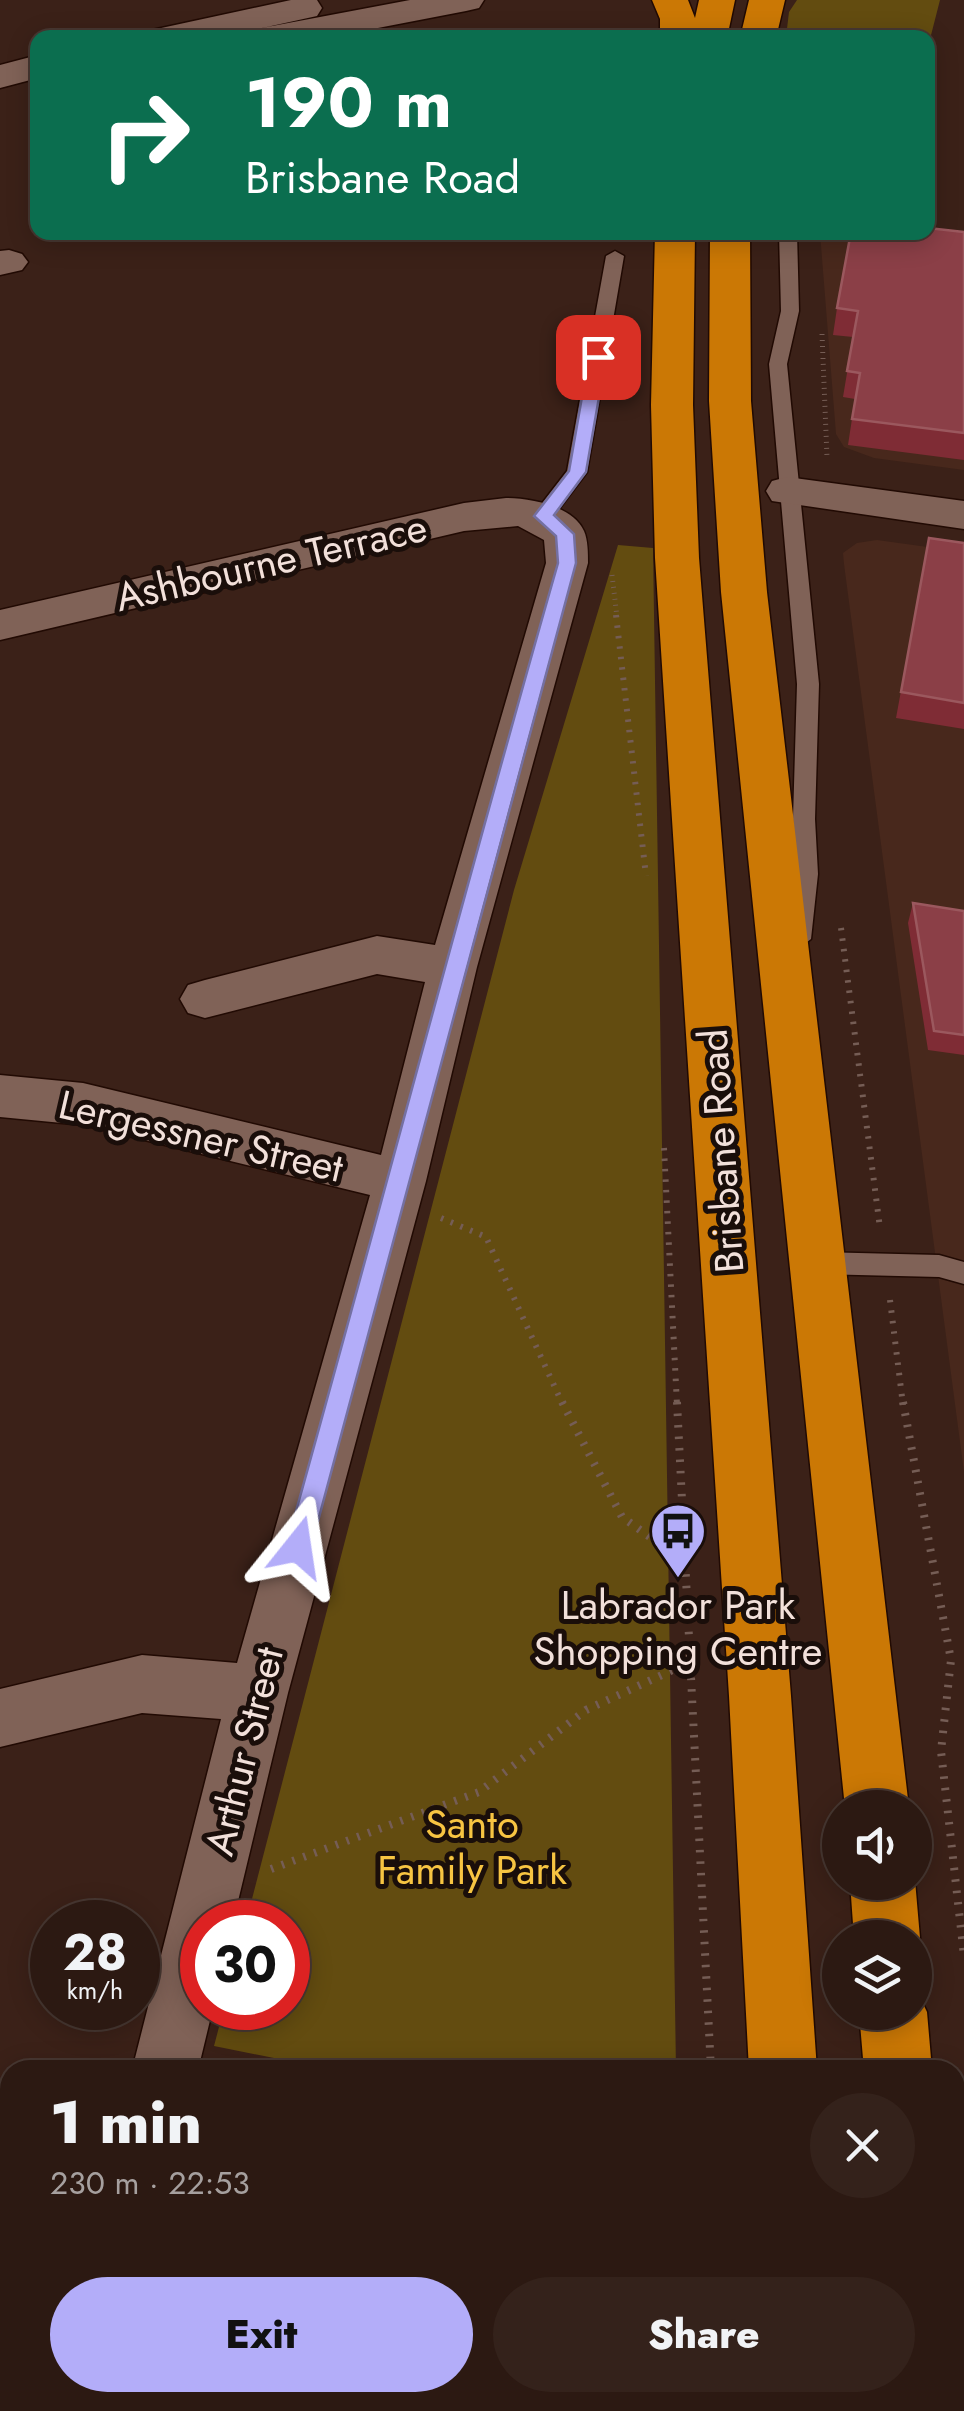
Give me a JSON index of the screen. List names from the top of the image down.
{
  "streets": {
    "highway": ["Brisbane Road"],
    "street": ["Ashbourne Terrace", "Lergessner Street", "Arthur Street"]
  },
  "crossings": [
    ["Ashbourne Terrace", "Arthur Street"],
    ["Lergessner Street", "Arthur Street"]
  ],
  "parks": ["Santo Family Park"],
  "places": {
    "bus stop": ["Labrador Park Shopping Centre"]
  },
  "page": {
    "turn": ["190 m", "Brisbane Road"],
    "speed": "28 km/h",
    "limit": "30",
    "heading": ["1 min", "230 m · 22:53"],
    "buttons": ["Exit", "Share"]
  }
}
